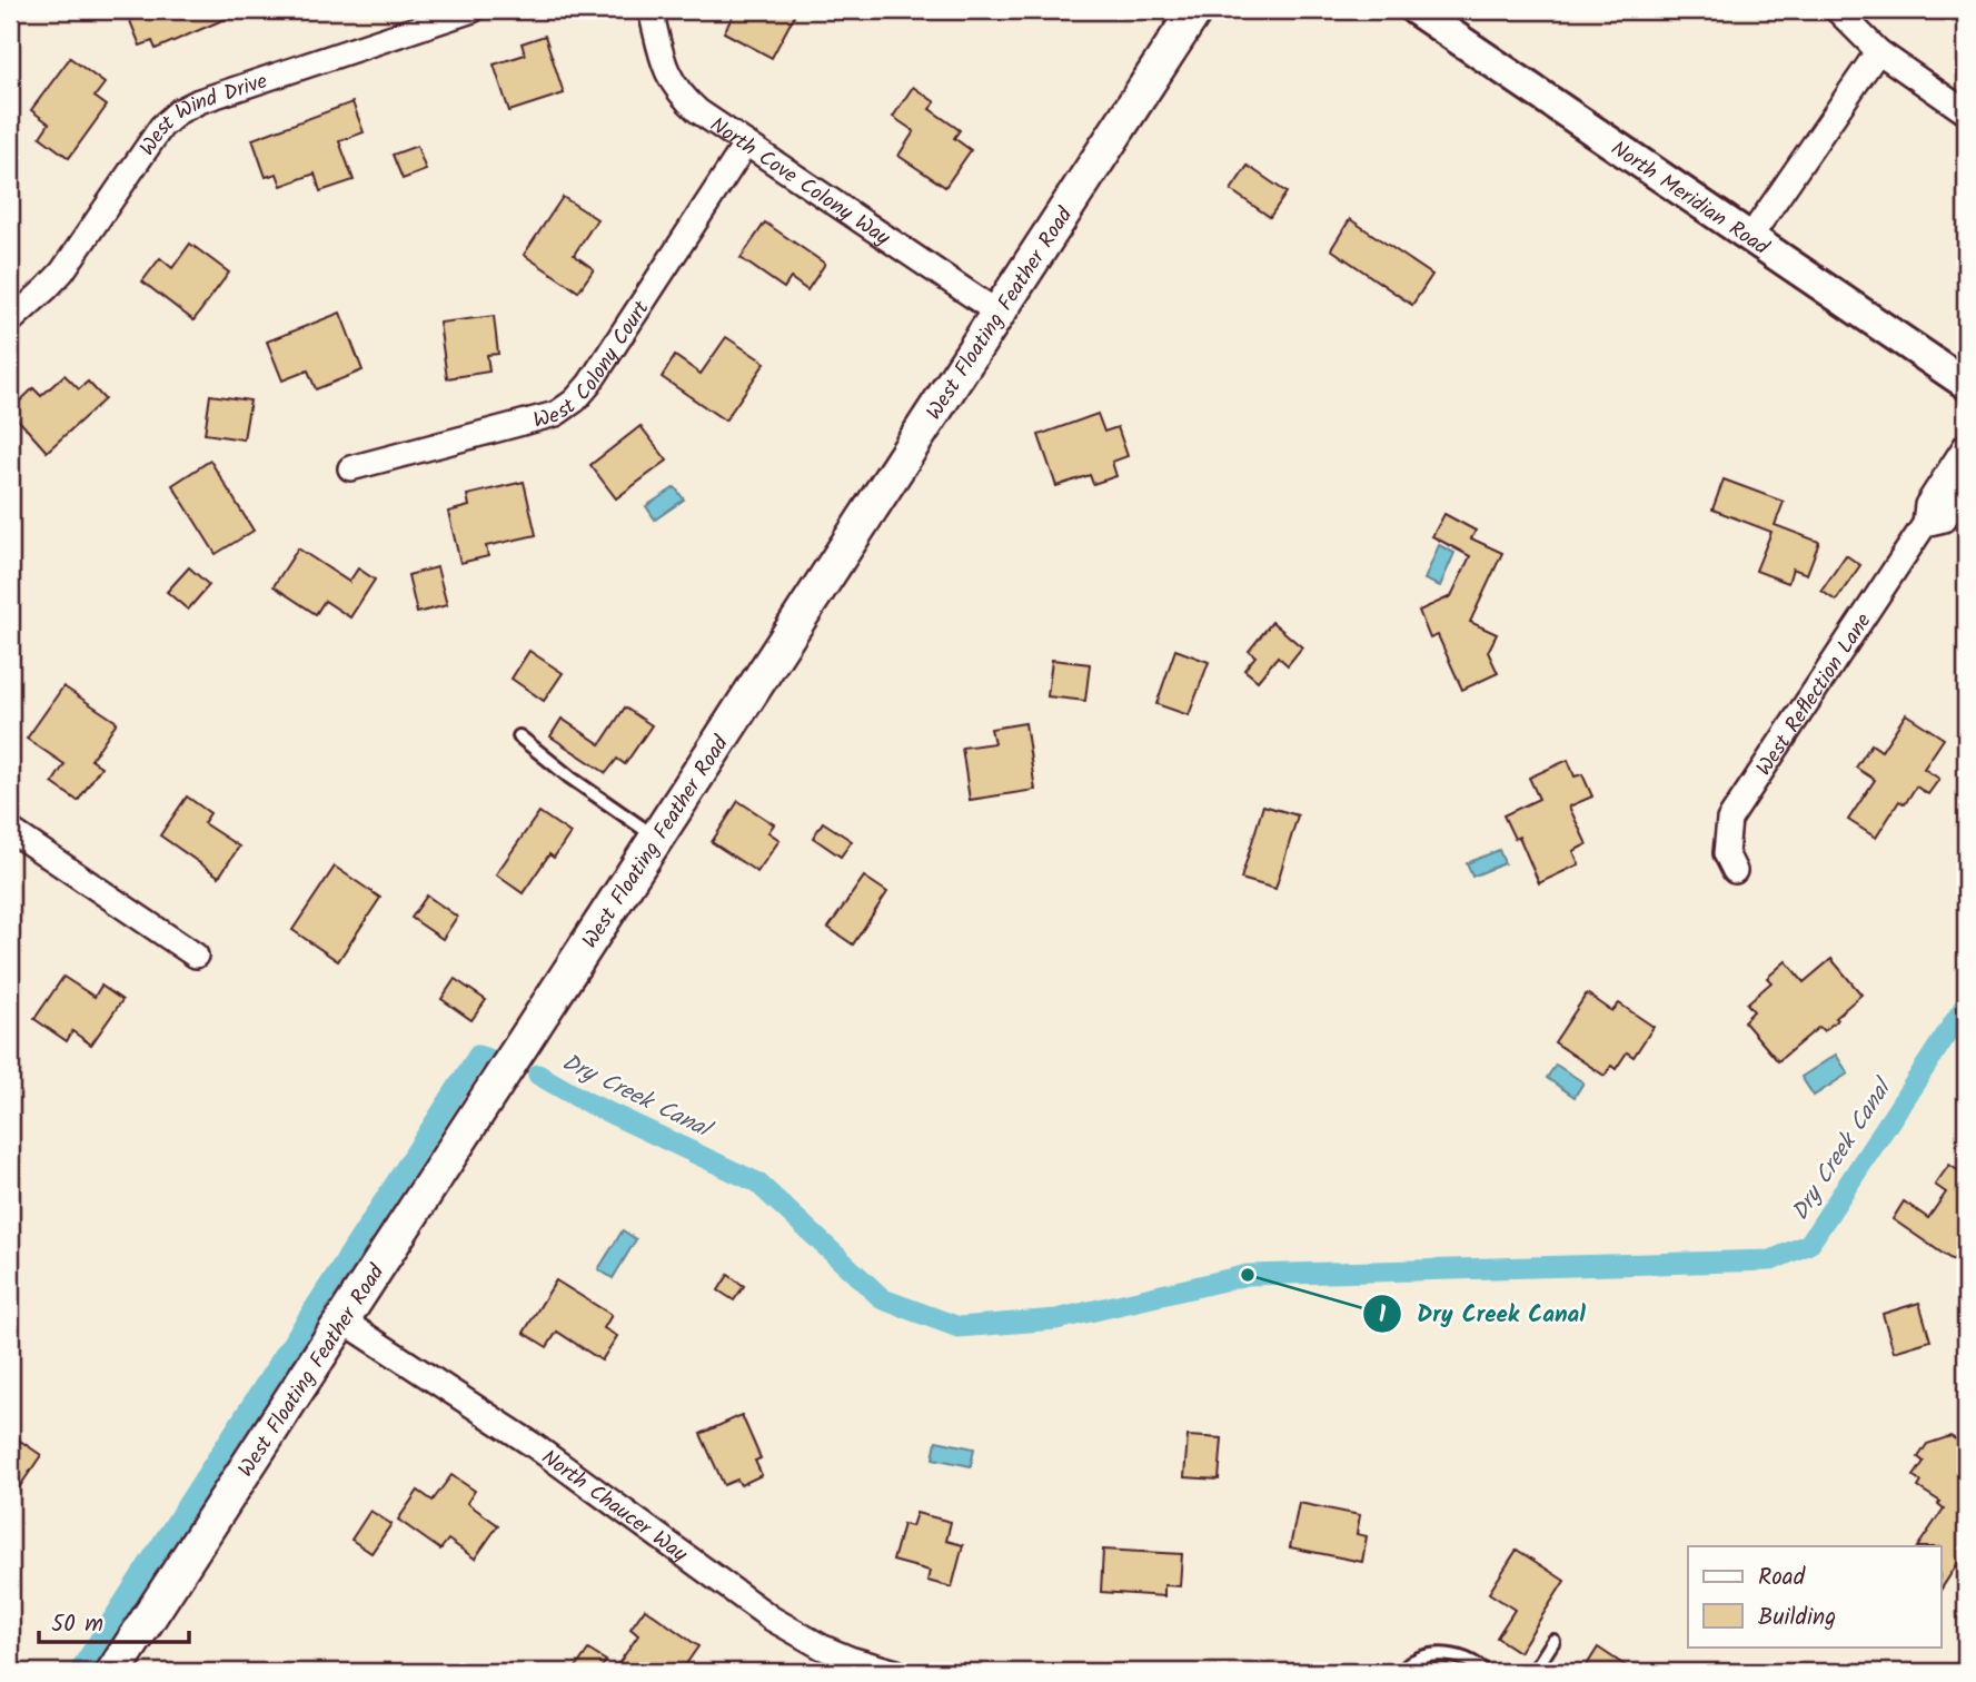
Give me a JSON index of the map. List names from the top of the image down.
{
  "streets": {
    "main road": ["West Floating Feather Road"],
    "street": [
      "West Wind Drive",
      "North Cove Colony Way",
      "North Meridian Road",
      "West Colony Court",
      "West Reflection Lane",
      "North Chaucer Way"
    ]
  },
  "crossings": [
    ["North Cove Colony Way", "West Floating Feather Road"],
    ["North Cove Colony Way", "West Colony Court"],
    ["West Floating Feather Road", "North Chaucer Way"]
  ],
  "water": ["Dry Creek Canal"],
  "places": ["Dry Creek Canal"],
  "legend": ["Road", "Building"],
  "scale_bar": "50 m"
}
